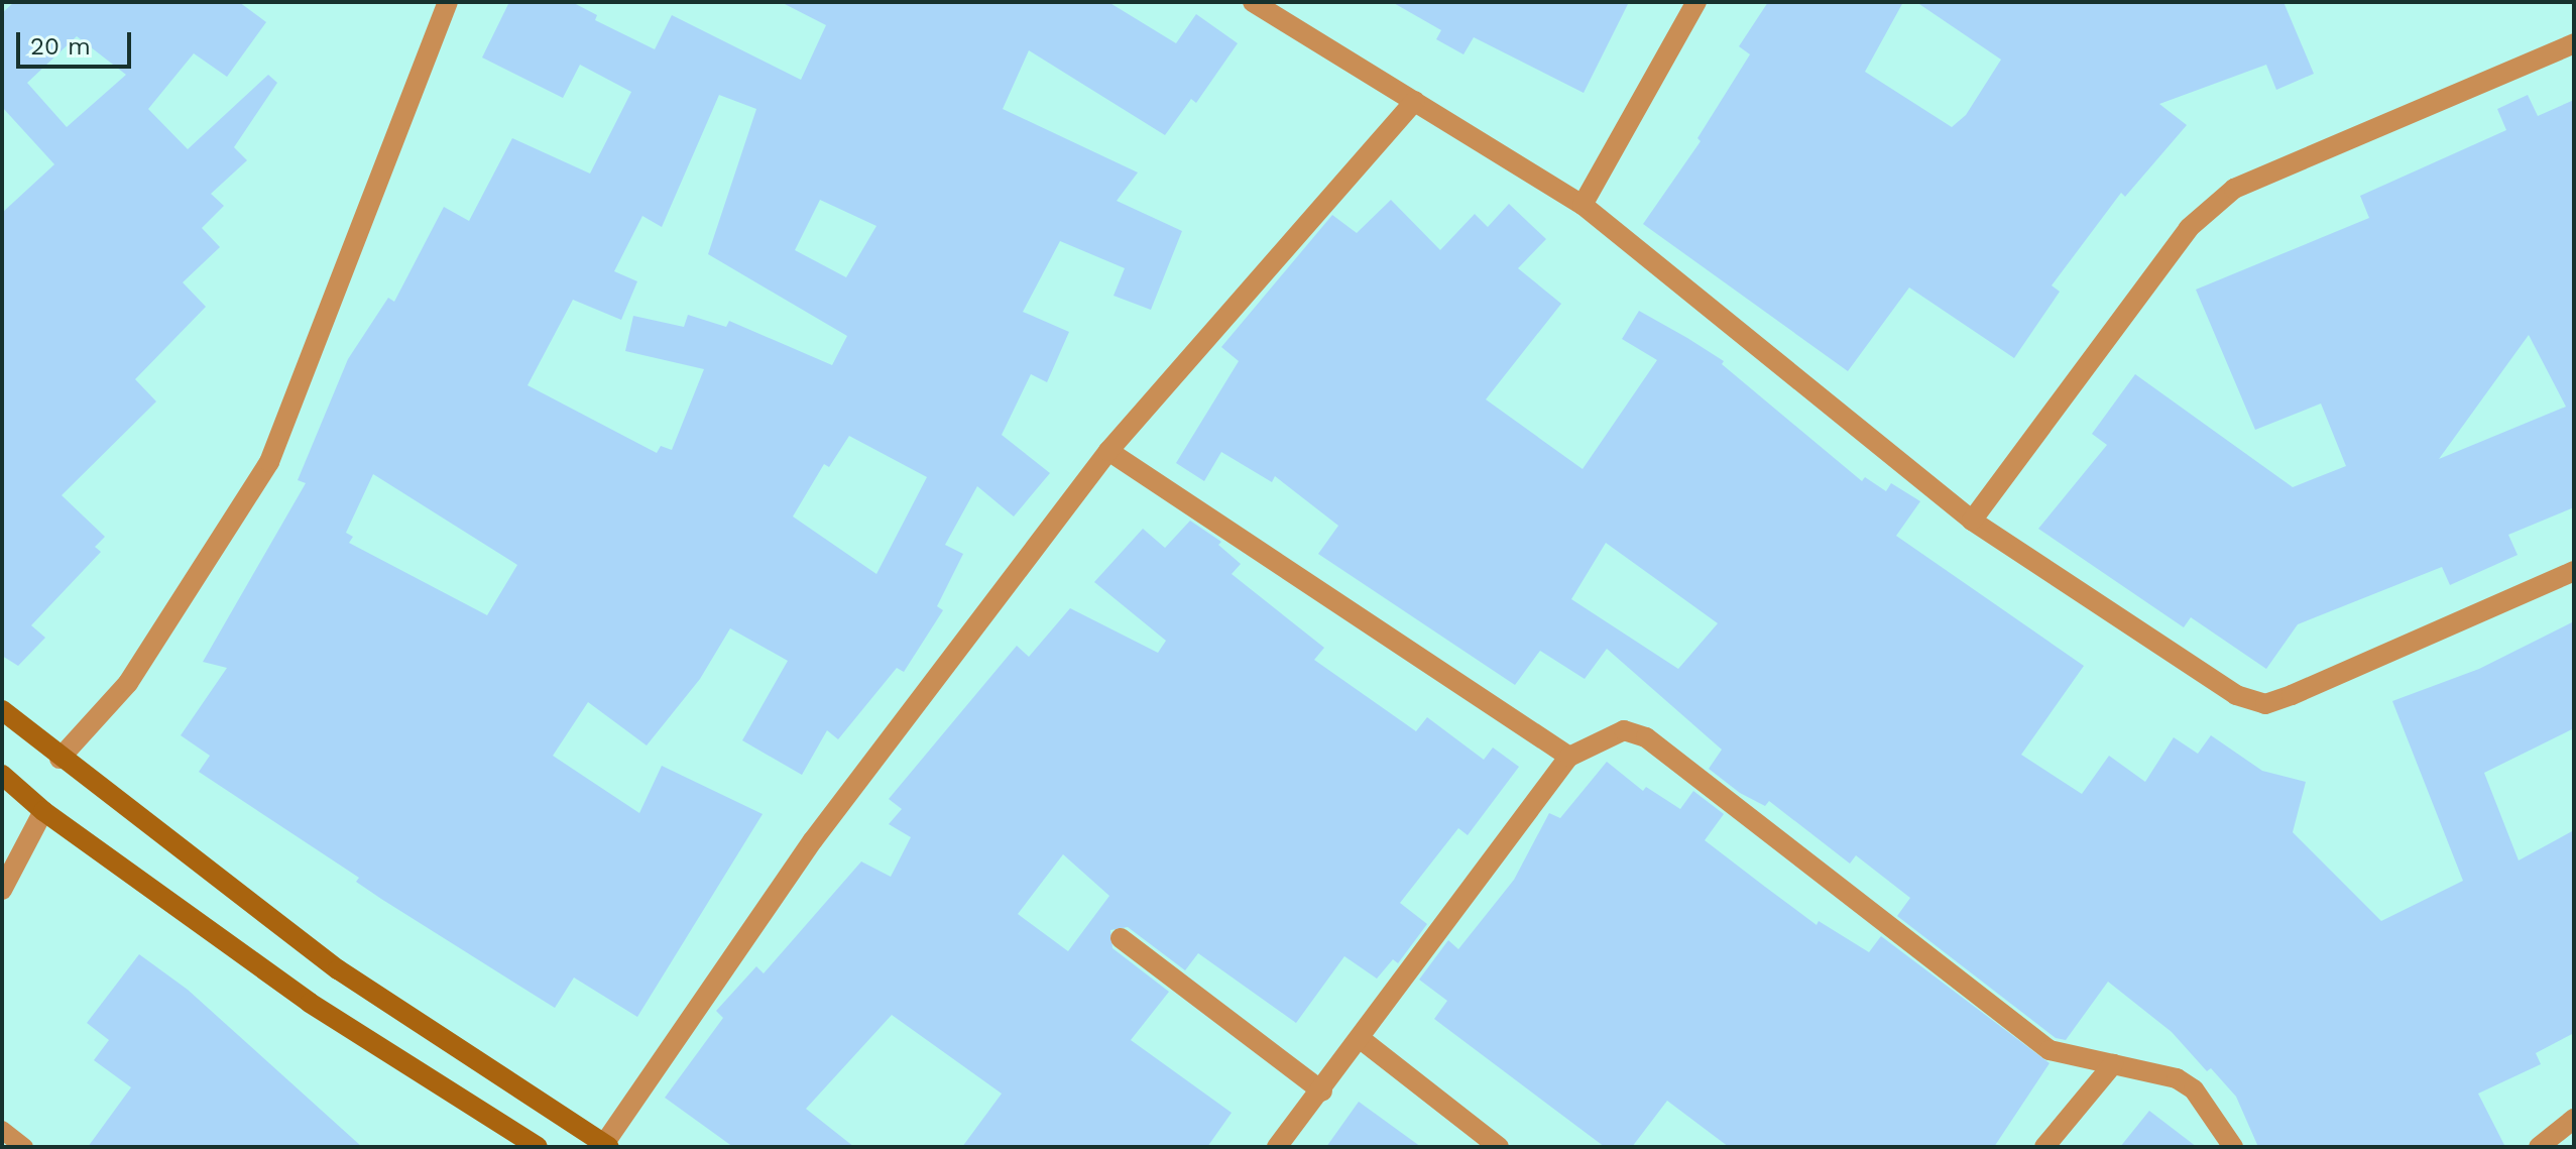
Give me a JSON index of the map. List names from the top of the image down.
{
  "scale_bar": "20 m"
}
